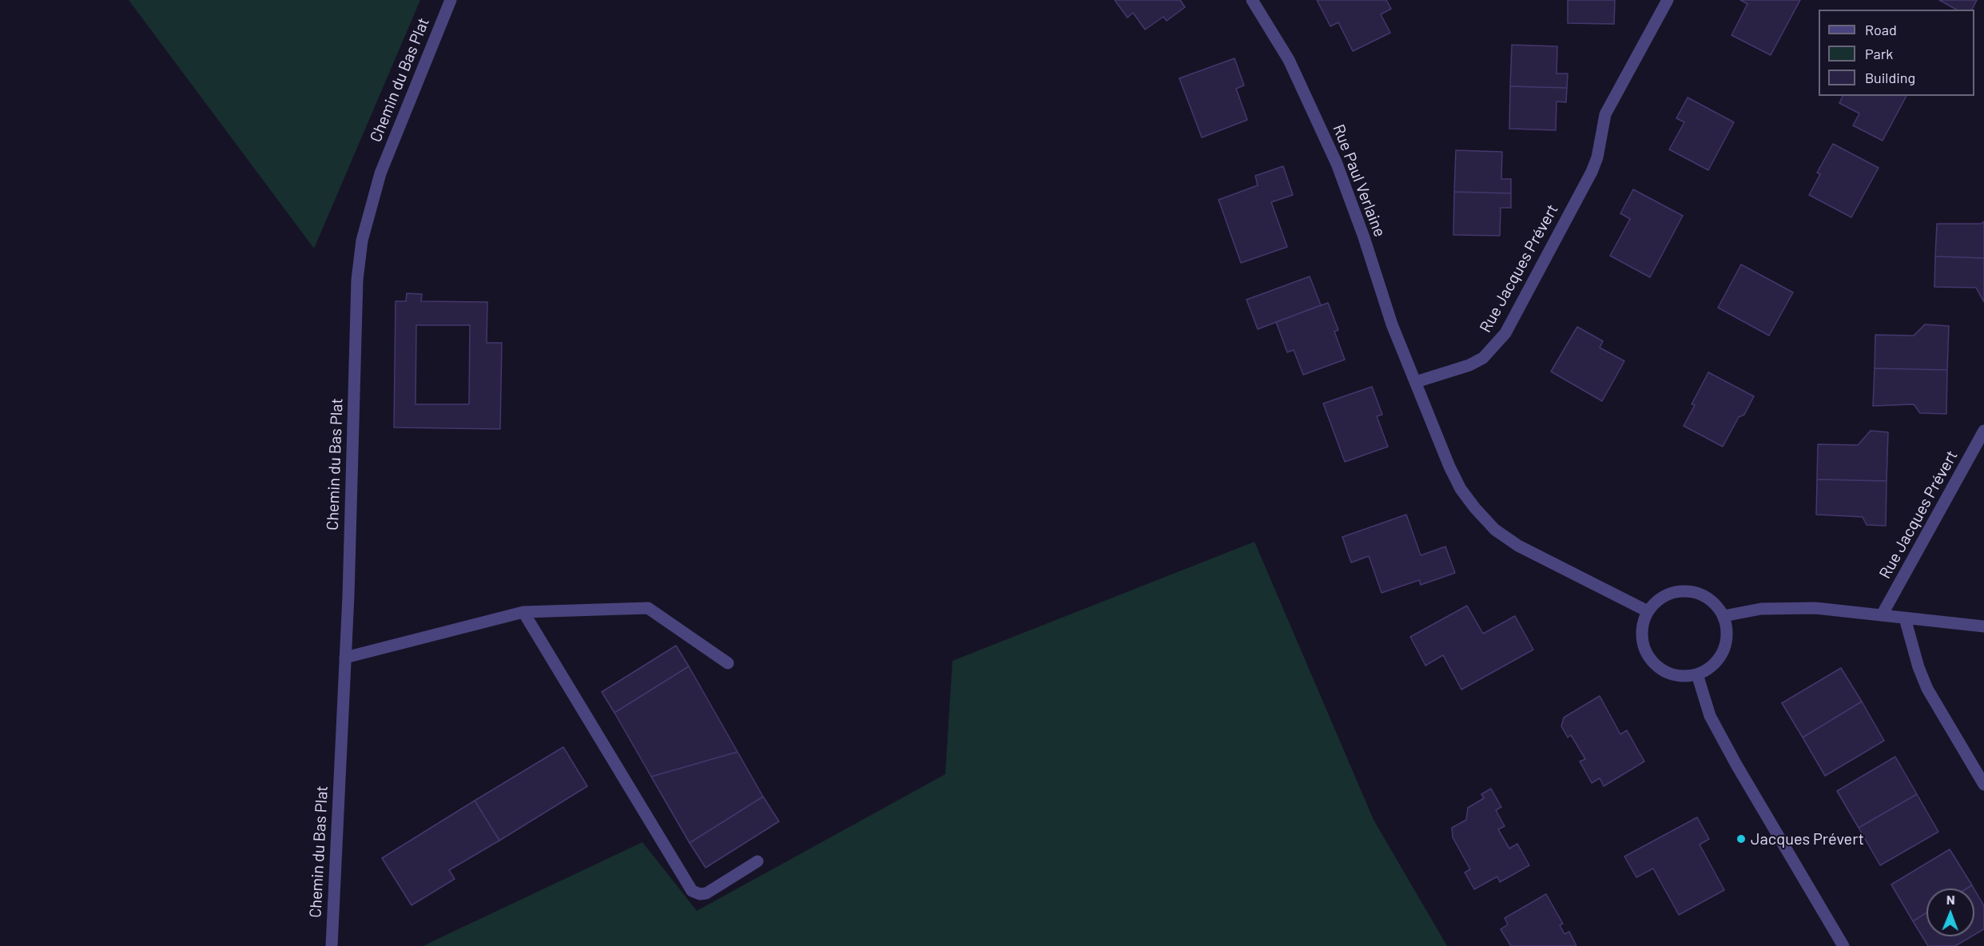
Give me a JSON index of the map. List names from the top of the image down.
{
  "streets": {
    "street": ["Chemin du Bas Plat", "Rue Paul Verlaine", "Rue Jacques Prévert"]
  },
  "crossings": [
    ["Rue Paul Verlaine", "Rue Jacques Prévert"]
  ],
  "places": ["Jacques Prévert"],
  "legend": ["Road", "Park", "Building"],
  "north": "top"
}
